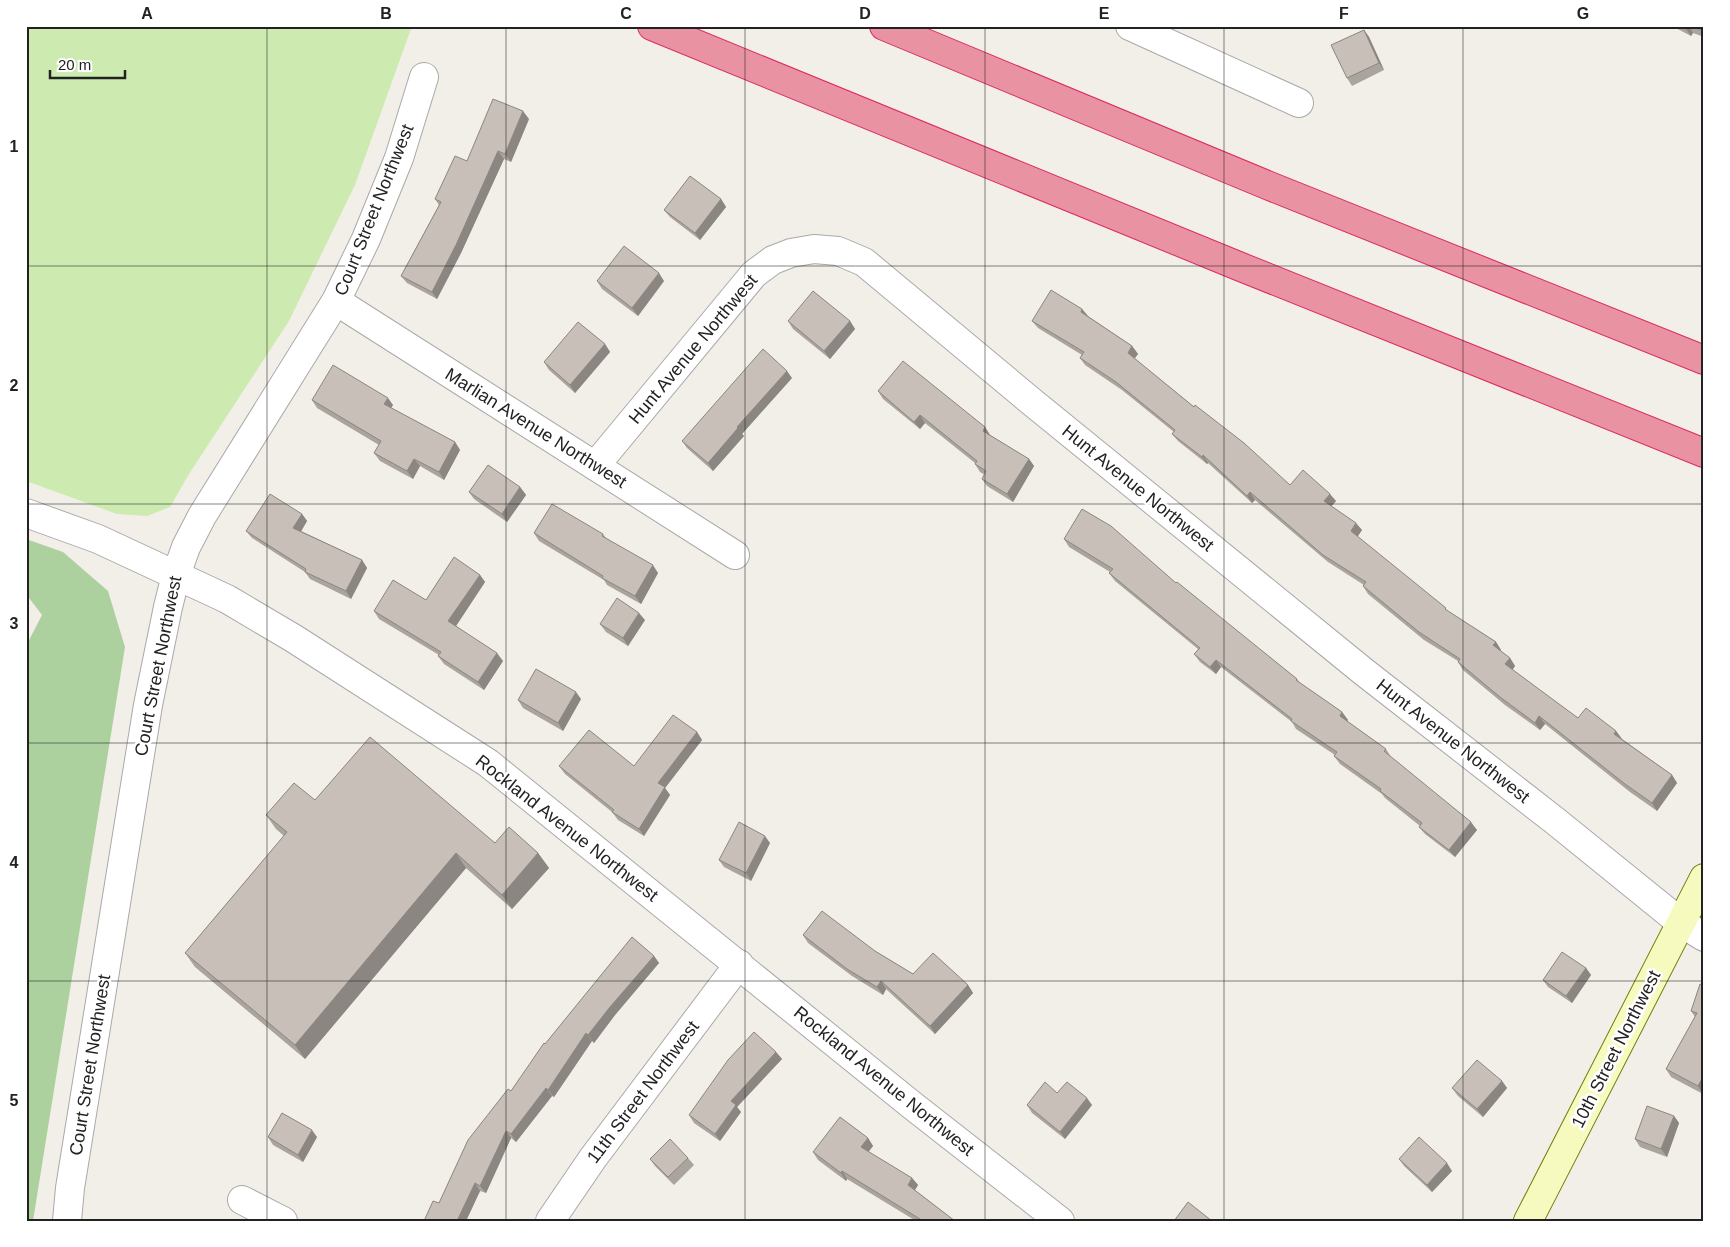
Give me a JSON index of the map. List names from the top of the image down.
{
  "streets": {
    "main road": ["10th Street Northwest"],
    "street": [
      "Court Street Northwest",
      "Hunt Avenue Northwest",
      "Marlian Avenue Northwest",
      "Rockland Avenue Northwest",
      "11th Street Northwest"
    ]
  },
  "crossings": [
    ["Court Street Northwest", "Marlian Avenue Northwest"],
    ["Court Street Northwest", "Rockland Avenue Northwest"],
    ["Hunt Avenue Northwest", "Marlian Avenue Northwest"],
    ["Hunt Avenue Northwest", "10th Street Northwest"],
    ["Rockland Avenue Northwest", "11th Street Northwest"]
  ],
  "scale_bar": "20 m",
  "grid": {
    "columns": [
      "A",
      "B",
      "C",
      "D",
      "E",
      "F",
      "G"
    ],
    "rows": [
      "1",
      "2",
      "3",
      "4",
      "5"
    ]
  }
}
